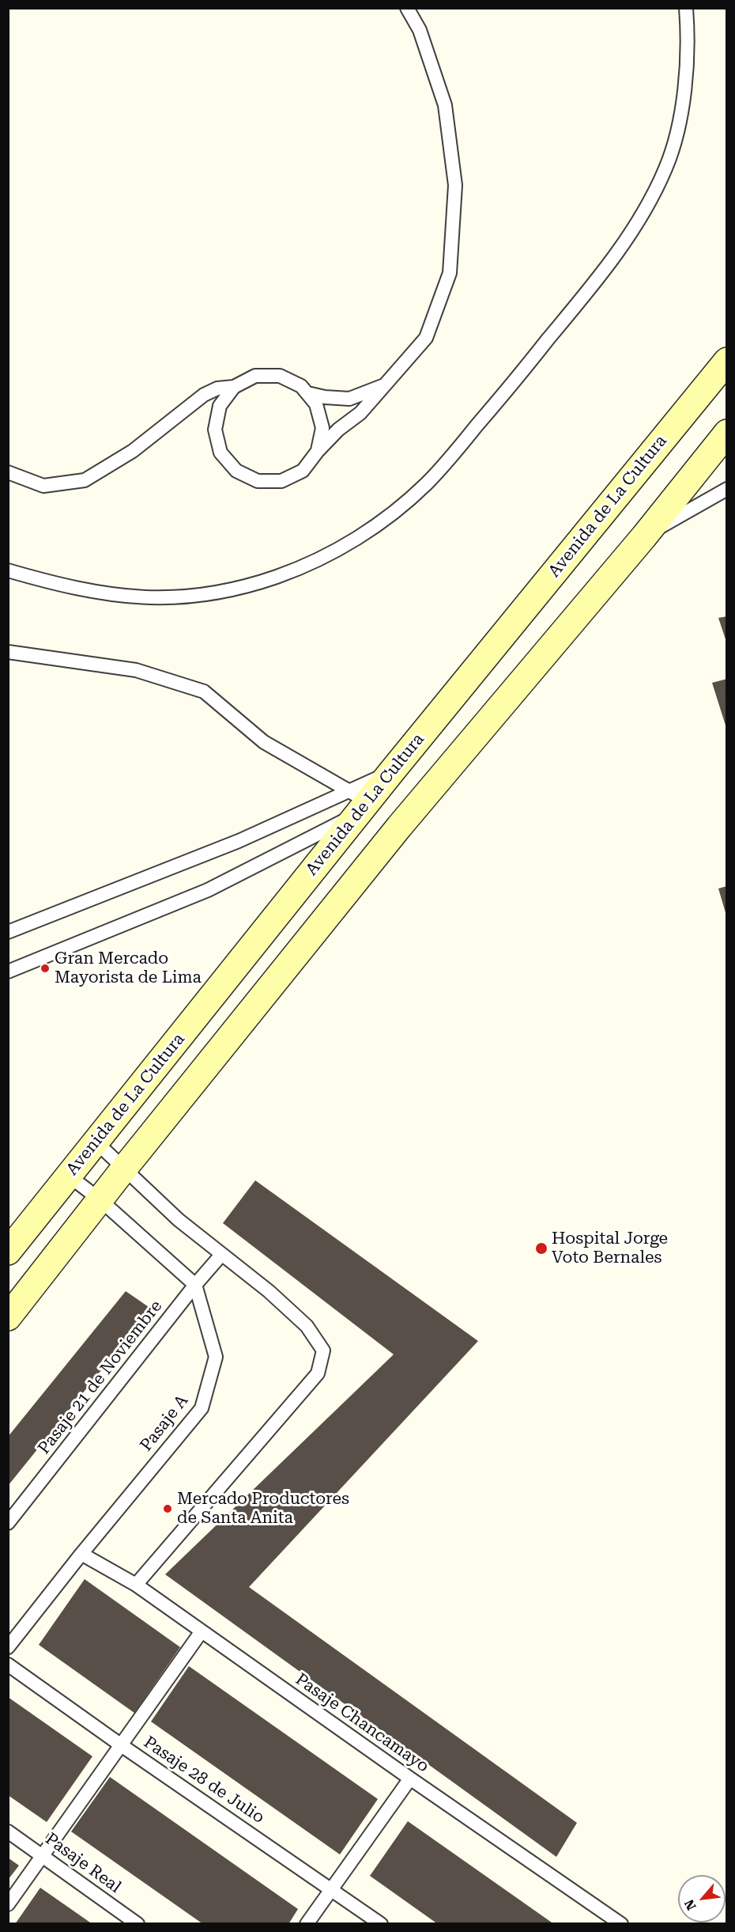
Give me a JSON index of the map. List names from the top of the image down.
{
  "streets": {
    "main road": ["Avenida de La Cultura"],
    "lane": [
      "Pasaje 21 de Noviembre",
      "Pasaje A",
      "Pasaje Chancamayo",
      "Pasaje 28 de Julio",
      "Pasaje Real"
    ]
  },
  "crossings": [
    ["Pasaje 21 de Noviembre", "Pasaje A"],
    ["Pasaje A", "Pasaje Chancamayo"]
  ],
  "places": ["Gran Mercado Mayorista de Lima", "Hospital Jorge Voto Bernales", "Mercado Productores de Santa Anita"],
  "north": "bottom left"
}
